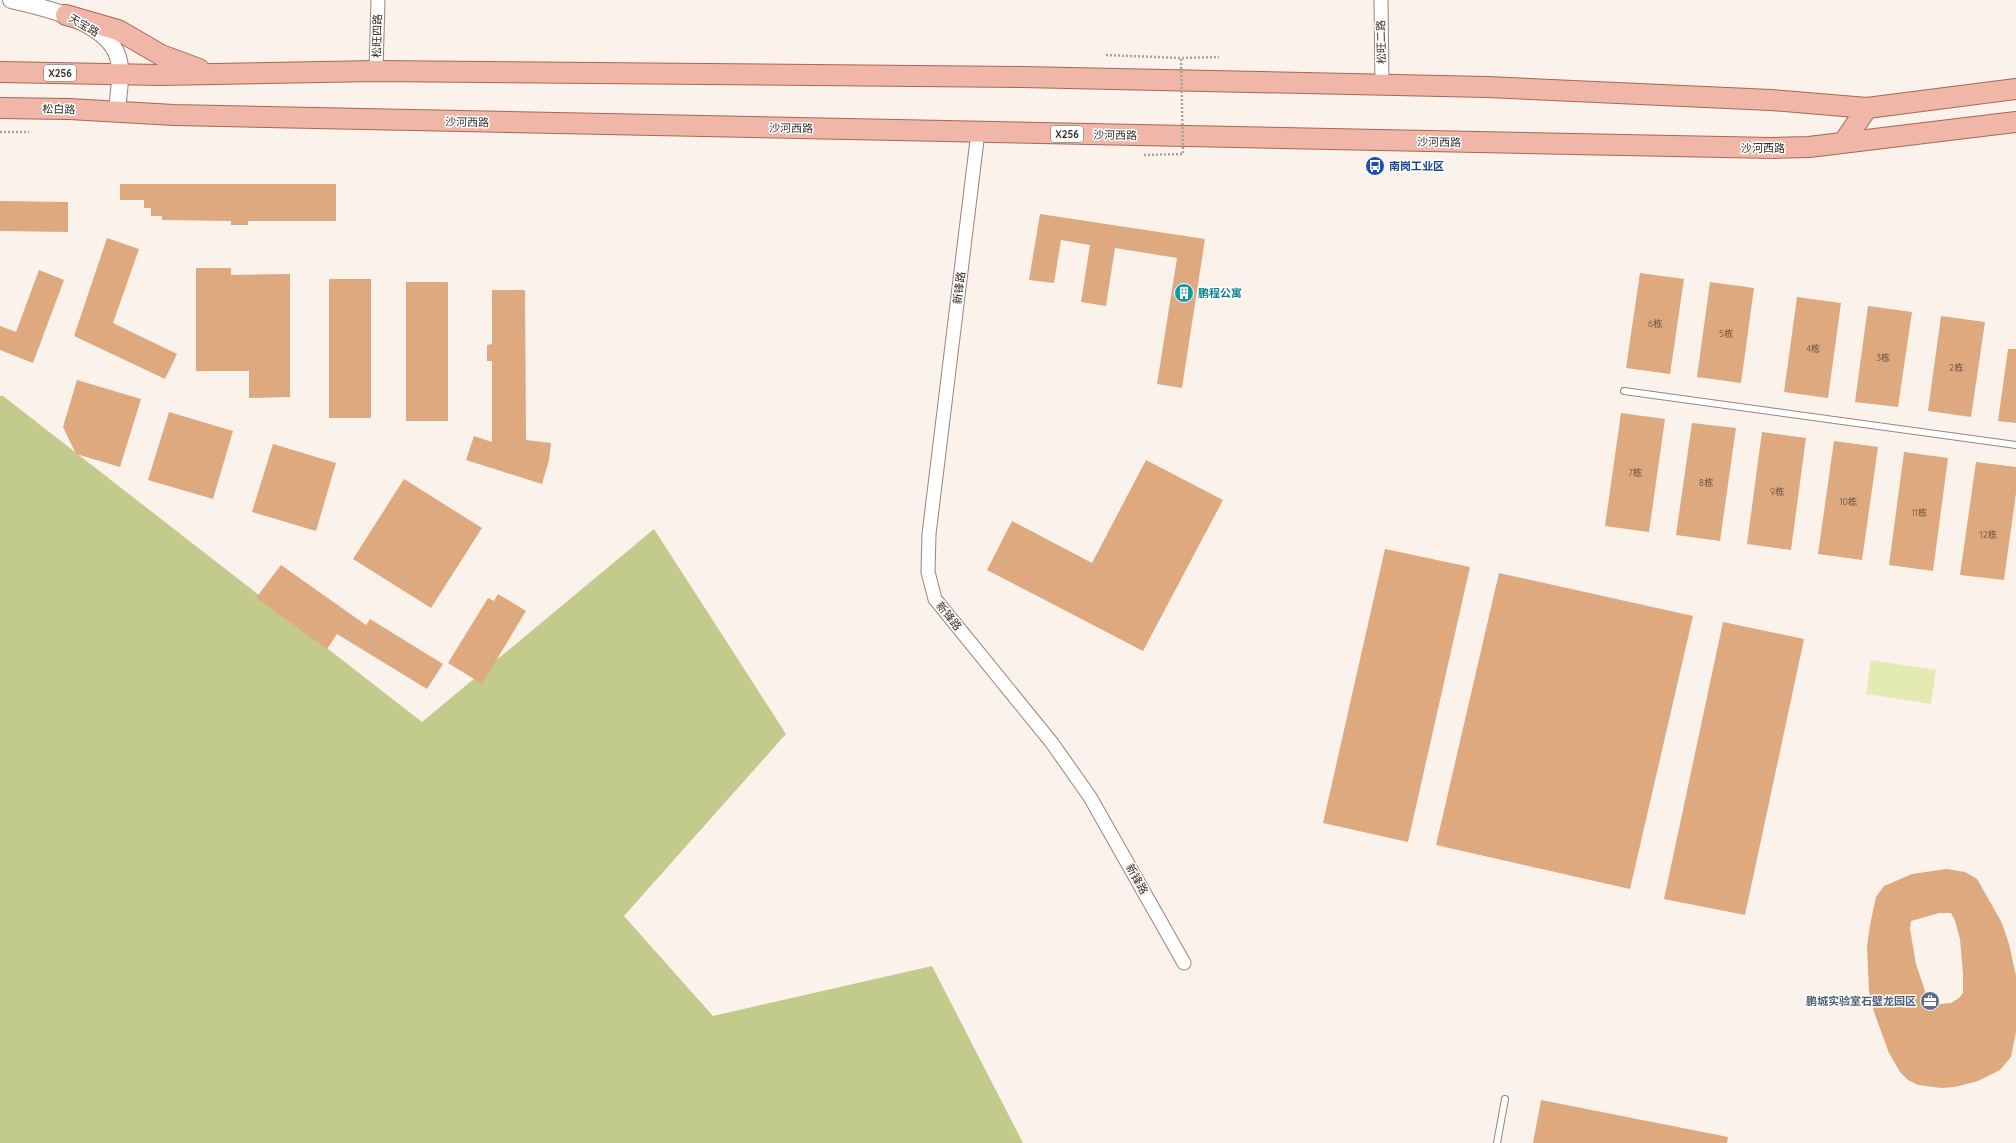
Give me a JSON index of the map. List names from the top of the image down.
{
  "streets": {
    "main road": ["X256", "松白路", "沙河西路"],
    "street": [
      "天宝路",
      "松旺四路",
      "松旺二路",
      "新锋路"
    ]
  },
  "crossings": [
    ["天宝路", "X256"],
    ["天宝路", "松白路"],
    ["天宝路", "沙河西路"],
    ["松旺四路", "X256"],
    ["松旺二路", "X256"],
    ["松白路", "沙河西路"],
    ["沙河西路", "新锋路"]
  ],
  "places": {
    "bus stop": ["南岗工业区"],
    "building": ["鹏程公寓"],
    "office": ["鹏城实验室石壁龙园区"]
  },
  "house_numbers": [
    "6栋",
    "5栋",
    "4栋",
    "3栋",
    "2栋",
    "7栋",
    "8栋",
    "9栋",
    "10栋",
    "11栋",
    "12栋"
  ]
}
